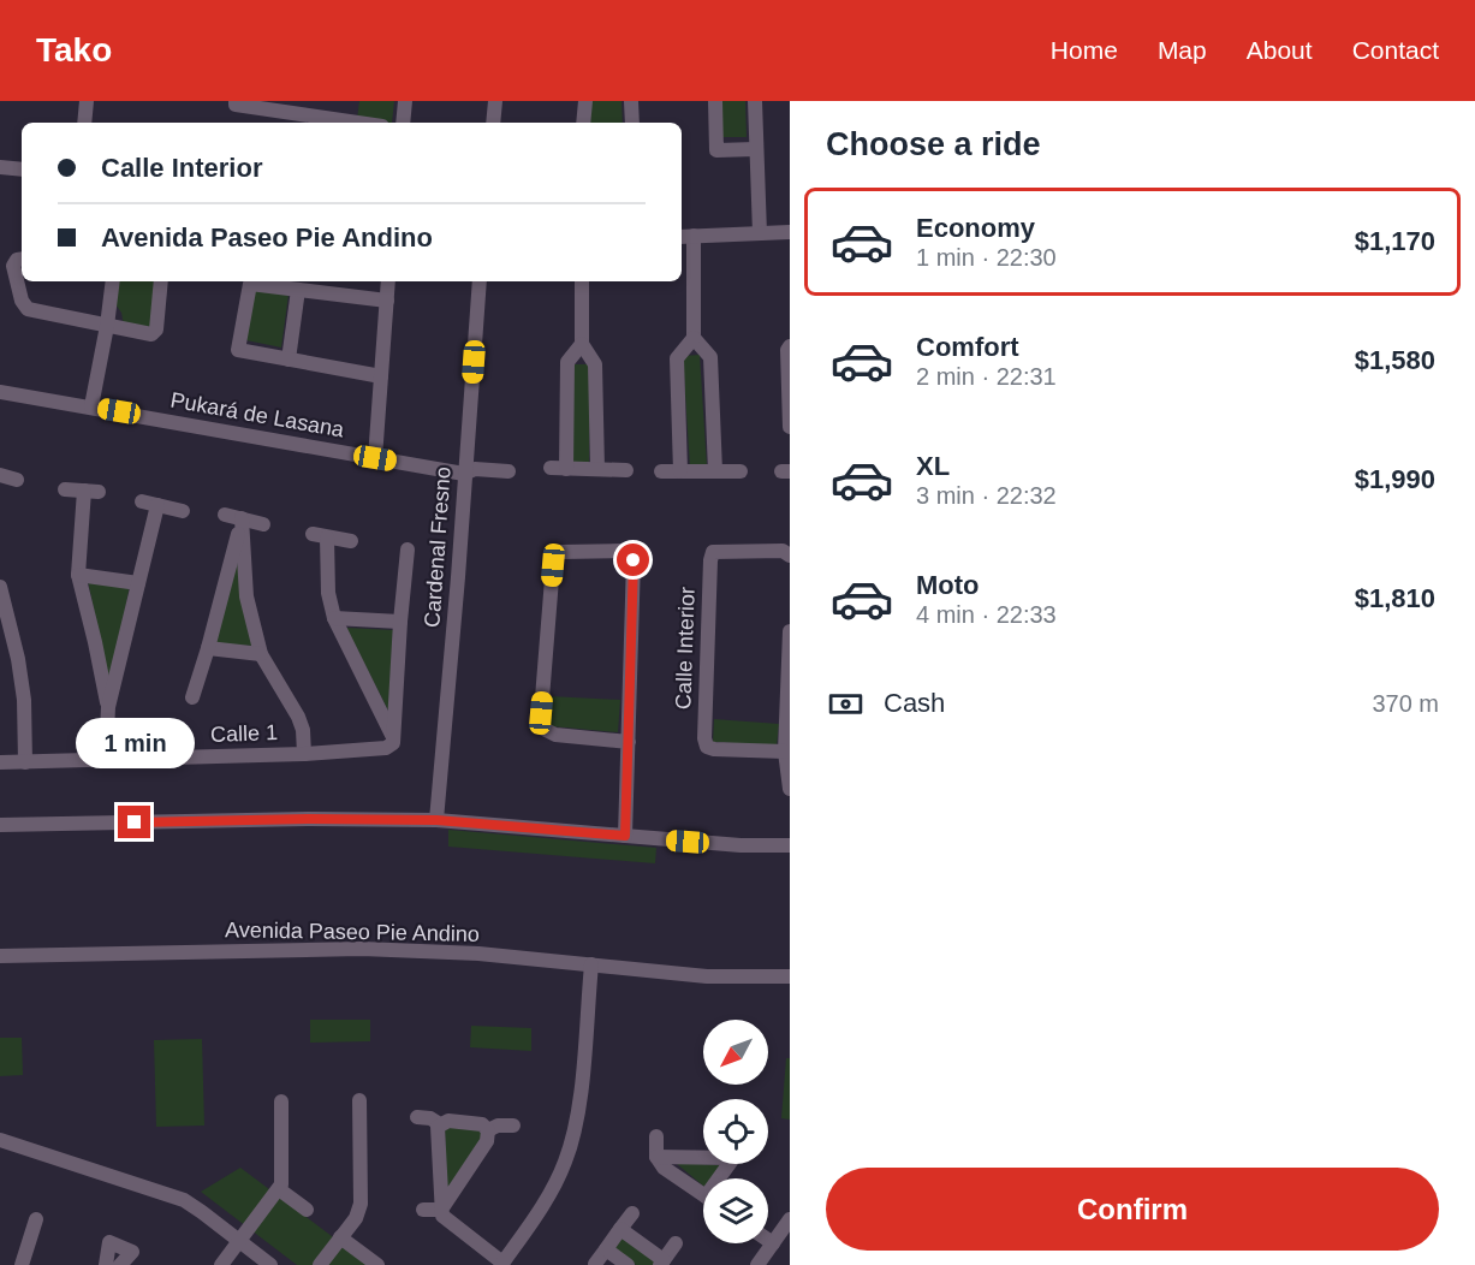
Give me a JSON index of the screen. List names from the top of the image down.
{
  "streets": {
    "street": [
      "Pukará de Lasana",
      "Cardenal Fresno",
      "Calle Interior",
      "Calle 1",
      "Avenida Paseo Pie Andino"
    ]
  },
  "crossings": [
    ["Pukará de Lasana", "Cardenal Fresno"]
  ],
  "north": "bottom left",
  "page": {
    "header": "Tako",
    "nav": [
      "Home",
      "Map",
      "About",
      "Contact"
    ],
    "heading": "Choose a ride",
    "banner": ["Calle Interior", "Avenida Paseo Pie Andino"],
    "list": [
      {
        "name": "Economy",
        "note": "1 min · 22:30",
        "value": "$1,170"
      },
      {
        "name": "Comfort",
        "note": "2 min · 22:31",
        "value": "$1,580"
      },
      {
        "name": "XL",
        "note": "3 min · 22:32",
        "value": "$1,990"
      },
      {
        "name": "Moto",
        "note": "4 min · 22:33",
        "value": "$1,810"
      }
    ],
    "pay": ["Cash", "370 m"],
    "bubble": "1 min",
    "buttons": "Confirm"
  }
}
